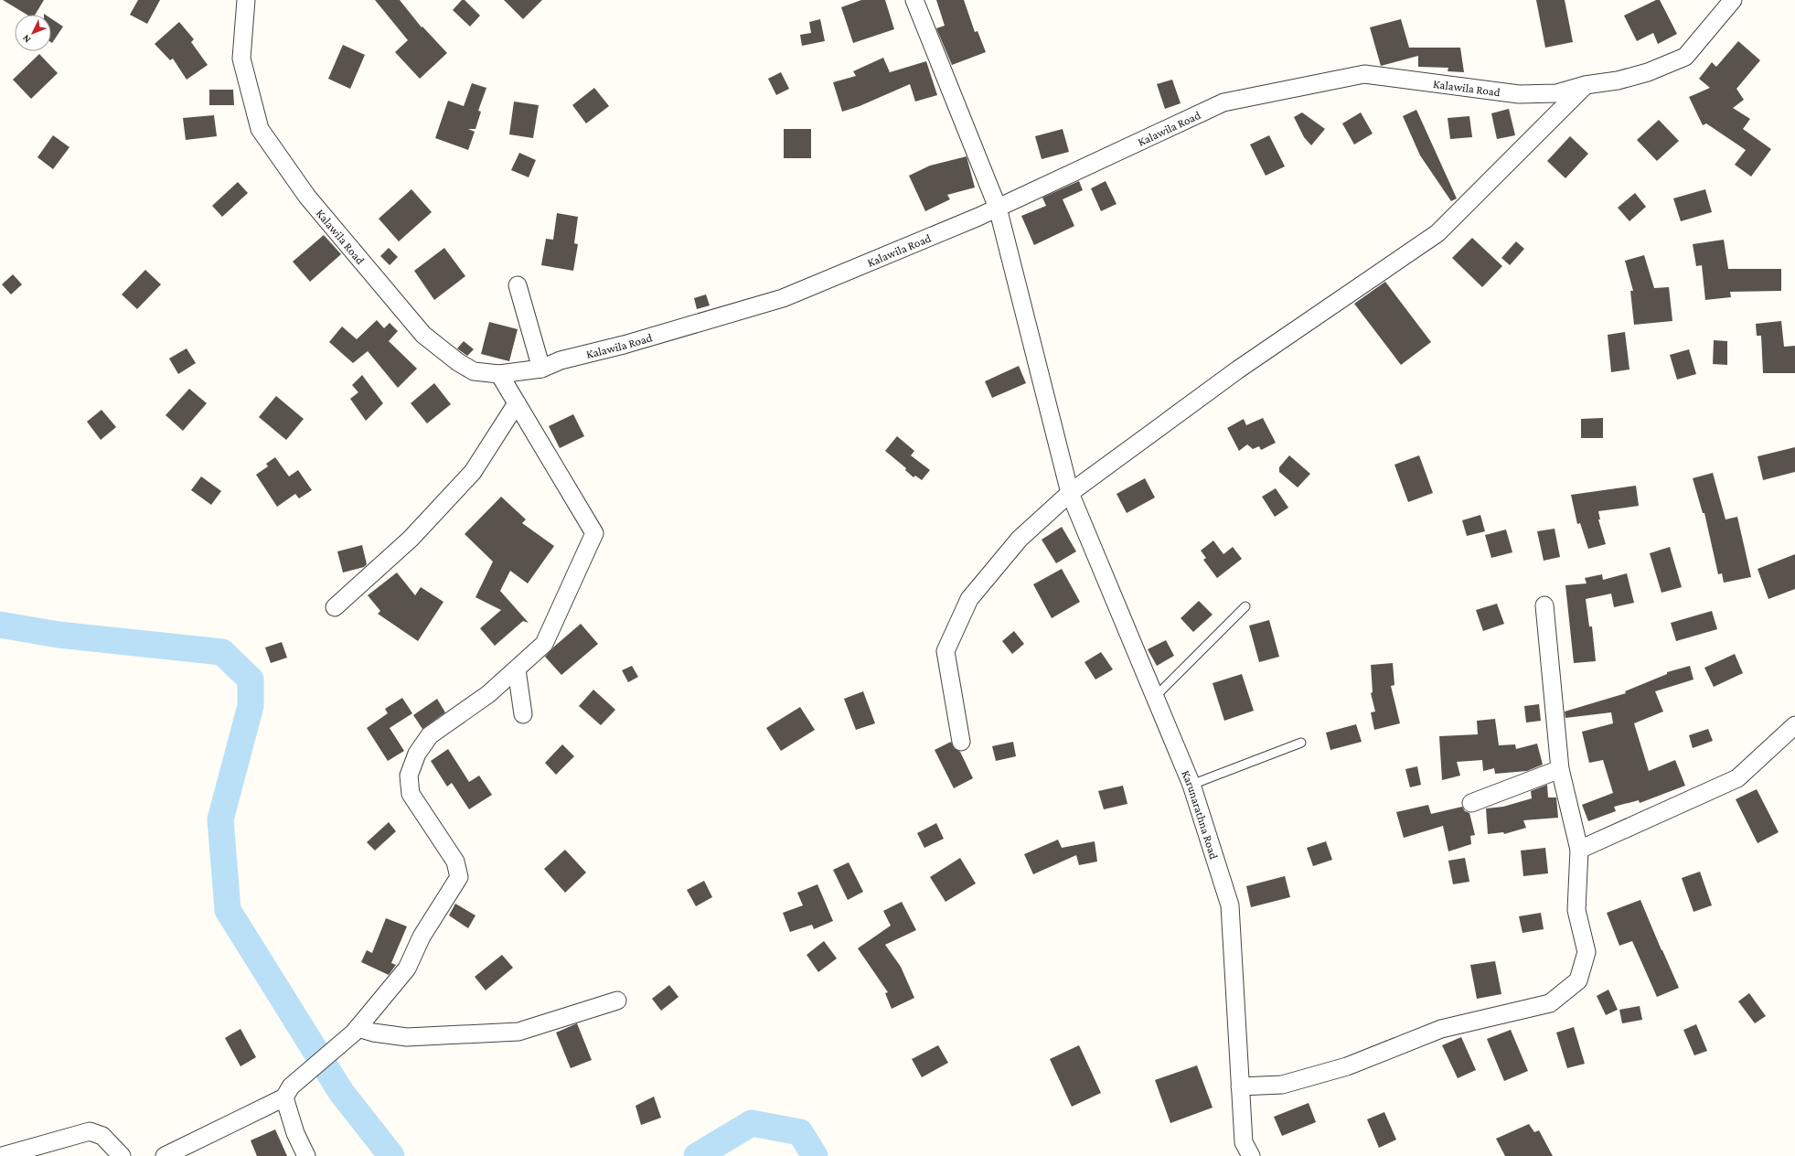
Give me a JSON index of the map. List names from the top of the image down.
{
  "streets": {
    "street": ["Kalawila Road", "Karunarathna Road"]
  },
  "crossings": [
    ["Kalawila Road", "Karunarathna Road"]
  ],
  "north": "bottom left"
}
